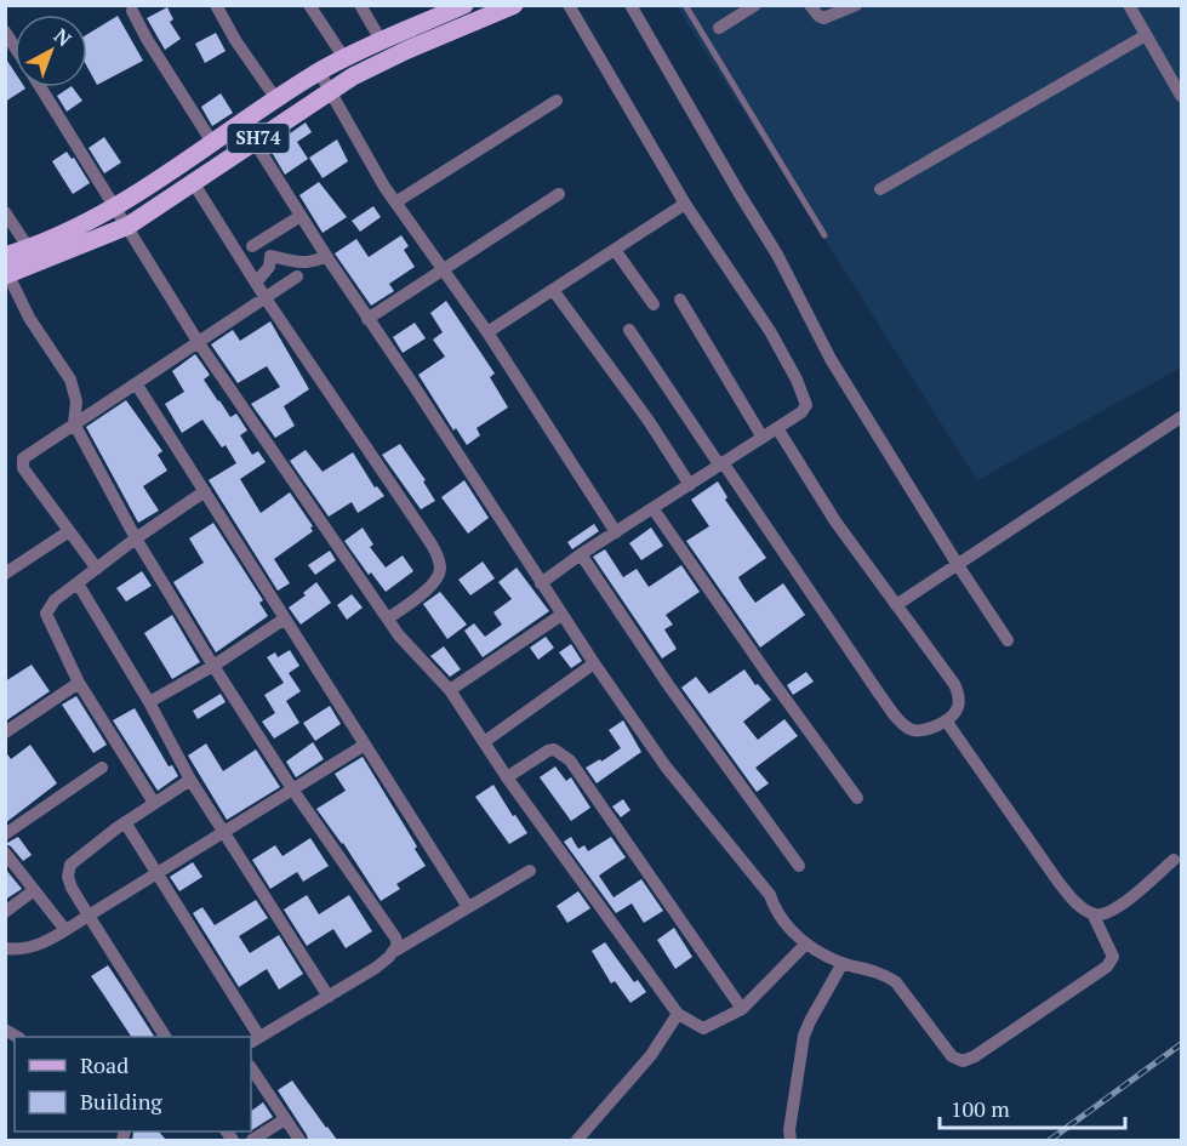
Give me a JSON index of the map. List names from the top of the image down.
{
  "streets": {
    "main road": ["SH74"]
  },
  "legend": ["Road", "Building"],
  "scale_bar": "100 m",
  "north": "top right"
}
